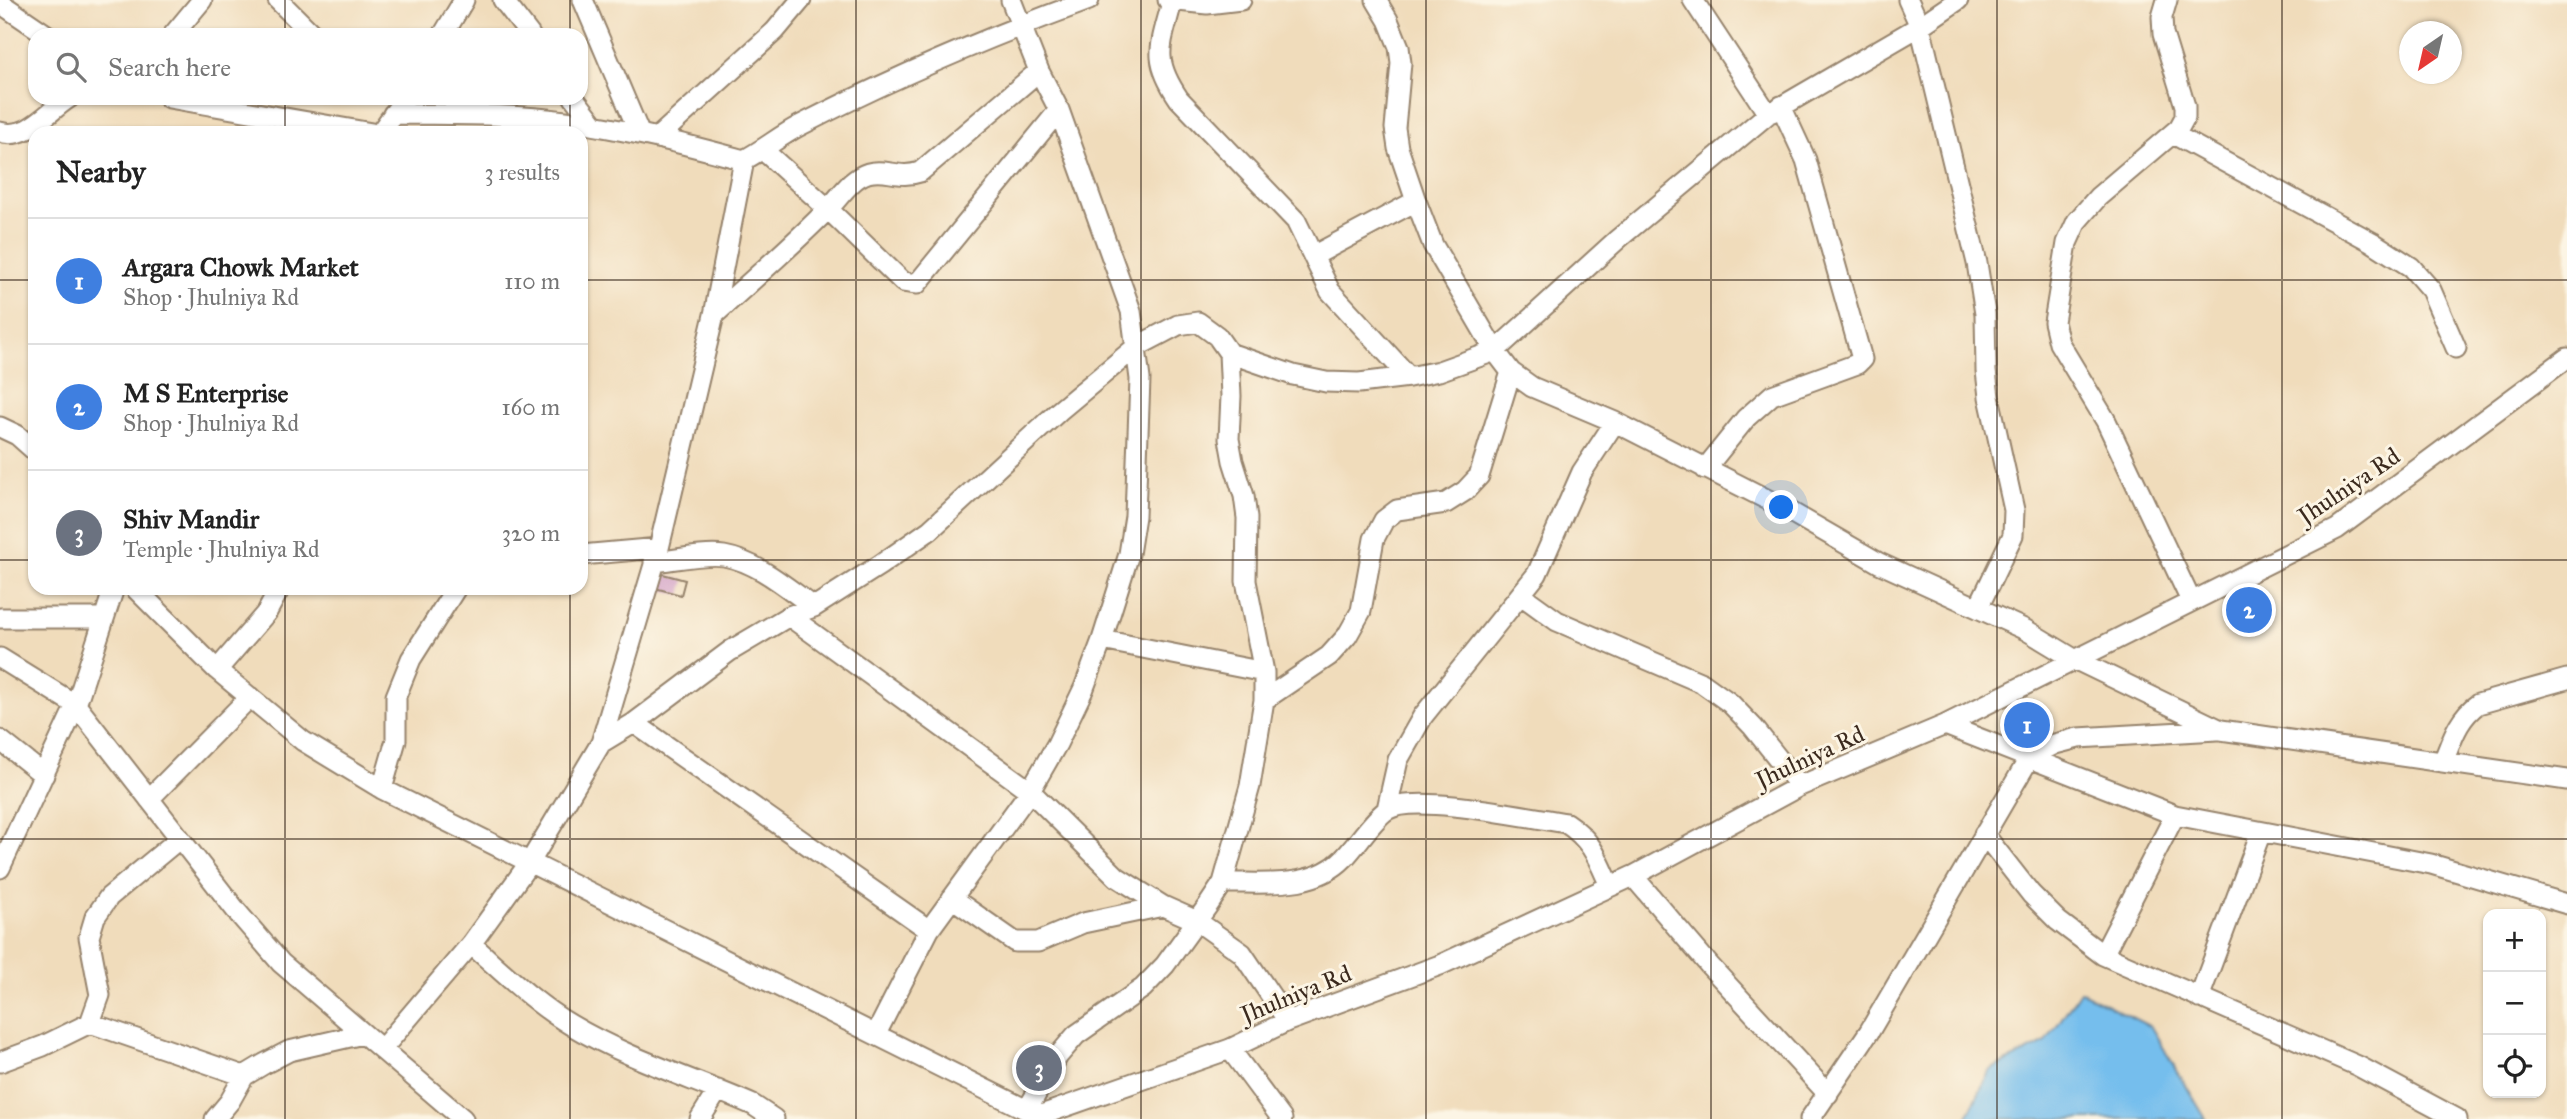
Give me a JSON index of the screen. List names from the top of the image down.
{
  "streets": {
    "street": ["Jhulniya Rd"]
  },
  "north": "bottom left",
  "page": {
    "search": "Search here",
    "heading": ["Nearby", "3 results"],
    "list": [
      {
        "mark": "1",
        "name": "Argara Chowk Market",
        "note": "Shop · Jhulniya Rd",
        "value": "110 m"
      },
      {
        "mark": "2",
        "name": "M S Enterprise",
        "note": "Shop · Jhulniya Rd",
        "value": "160 m"
      },
      {
        "mark": "3",
        "name": "Shiv Mandir",
        "note": "Temple · Jhulniya Rd",
        "value": "320 m"
      }
    ],
    "pins": ["2", "1", "3"],
    "map_buttons": ["+", "−"]
  }
}
